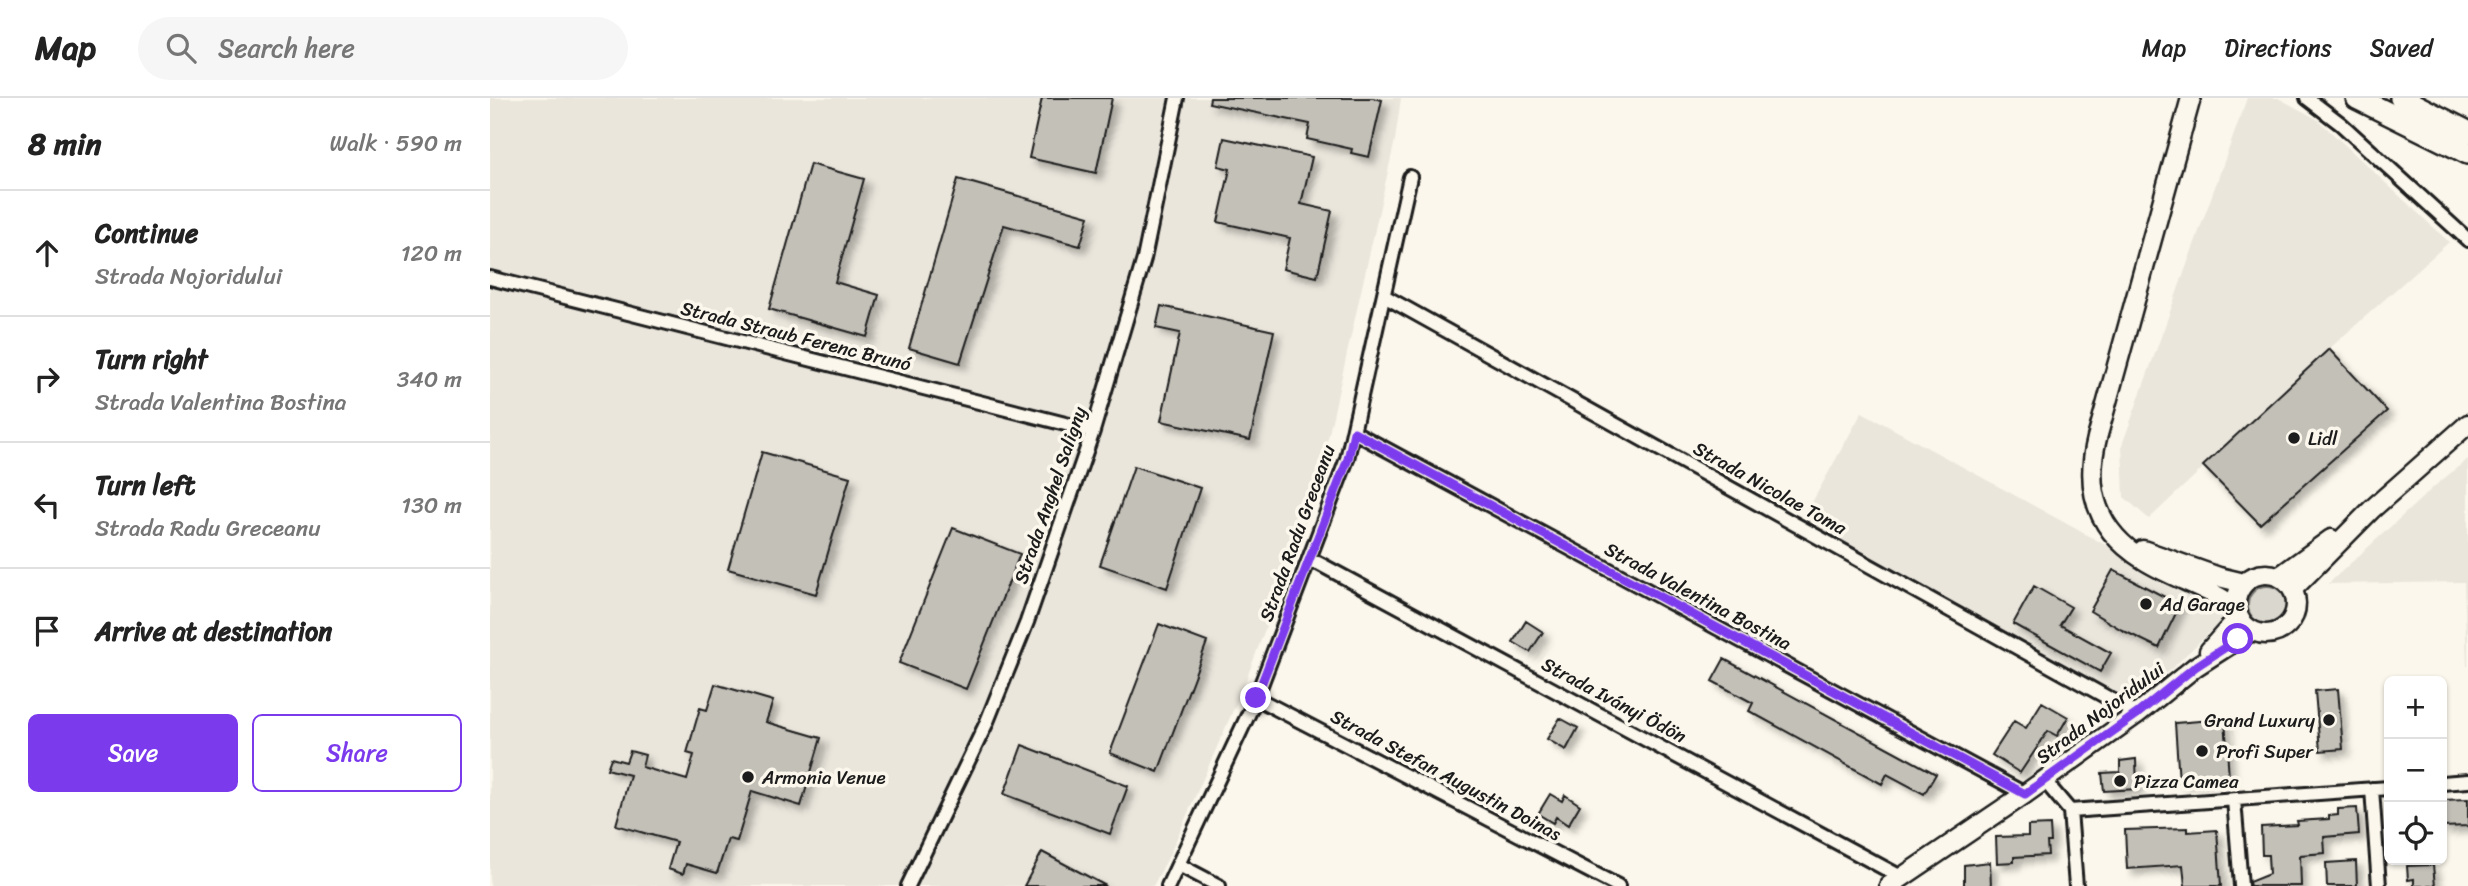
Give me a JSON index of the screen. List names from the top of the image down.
{
  "streets": {
    "main road": ["Strada Nojoridului"],
    "street": [
      "Strada Straub Ferenc Brunó",
      "Strada Nicolae Toma",
      "Strada Anghel Saligny",
      "Strada Radu Greceanu",
      "Strada Valentina Bostina",
      "Strada Iványi Ödön",
      "Strada Stefan Augustin Doinas"
    ]
  },
  "crossings": [
    ["Strada Straub Ferenc Brunó", "Strada Anghel Saligny"],
    ["Strada Nicolae Toma", "Strada Radu Greceanu"],
    ["Strada Nicolae Toma", "Strada Nojoridului"],
    ["Strada Radu Greceanu", "Strada Valentina Bostina"],
    ["Strada Radu Greceanu", "Strada Iványi Ödön"],
    ["Strada Radu Greceanu", "Strada Stefan Augustin Doinas"],
    ["Strada Valentina Bostina", "Strada Nojoridului"],
    ["Strada Iványi Ödön", "Strada Nojoridului"]
  ],
  "places": [
    "Lidl",
    "Ad Garage",
    "Grand Luxury",
    "Profi Super",
    "Armonia Venue",
    "Pizza Camea"
  ],
  "page": {
    "header": "Map",
    "search": "Search here",
    "nav": ["Map", "Directions", "Saved"],
    "heading": ["8 min", "Walk · 590 m"],
    "list": [
      ["Continue", "Strada Nojoridului", "120 m"],
      ["Turn right", "Strada Valentina Bostina", "340 m"],
      ["Turn left", "Strada Radu Greceanu", "130 m"],
      "Arrive at destination"
    ],
    "map_buttons": ["+", "−"],
    "buttons": ["Save", "Share"]
  }
}
